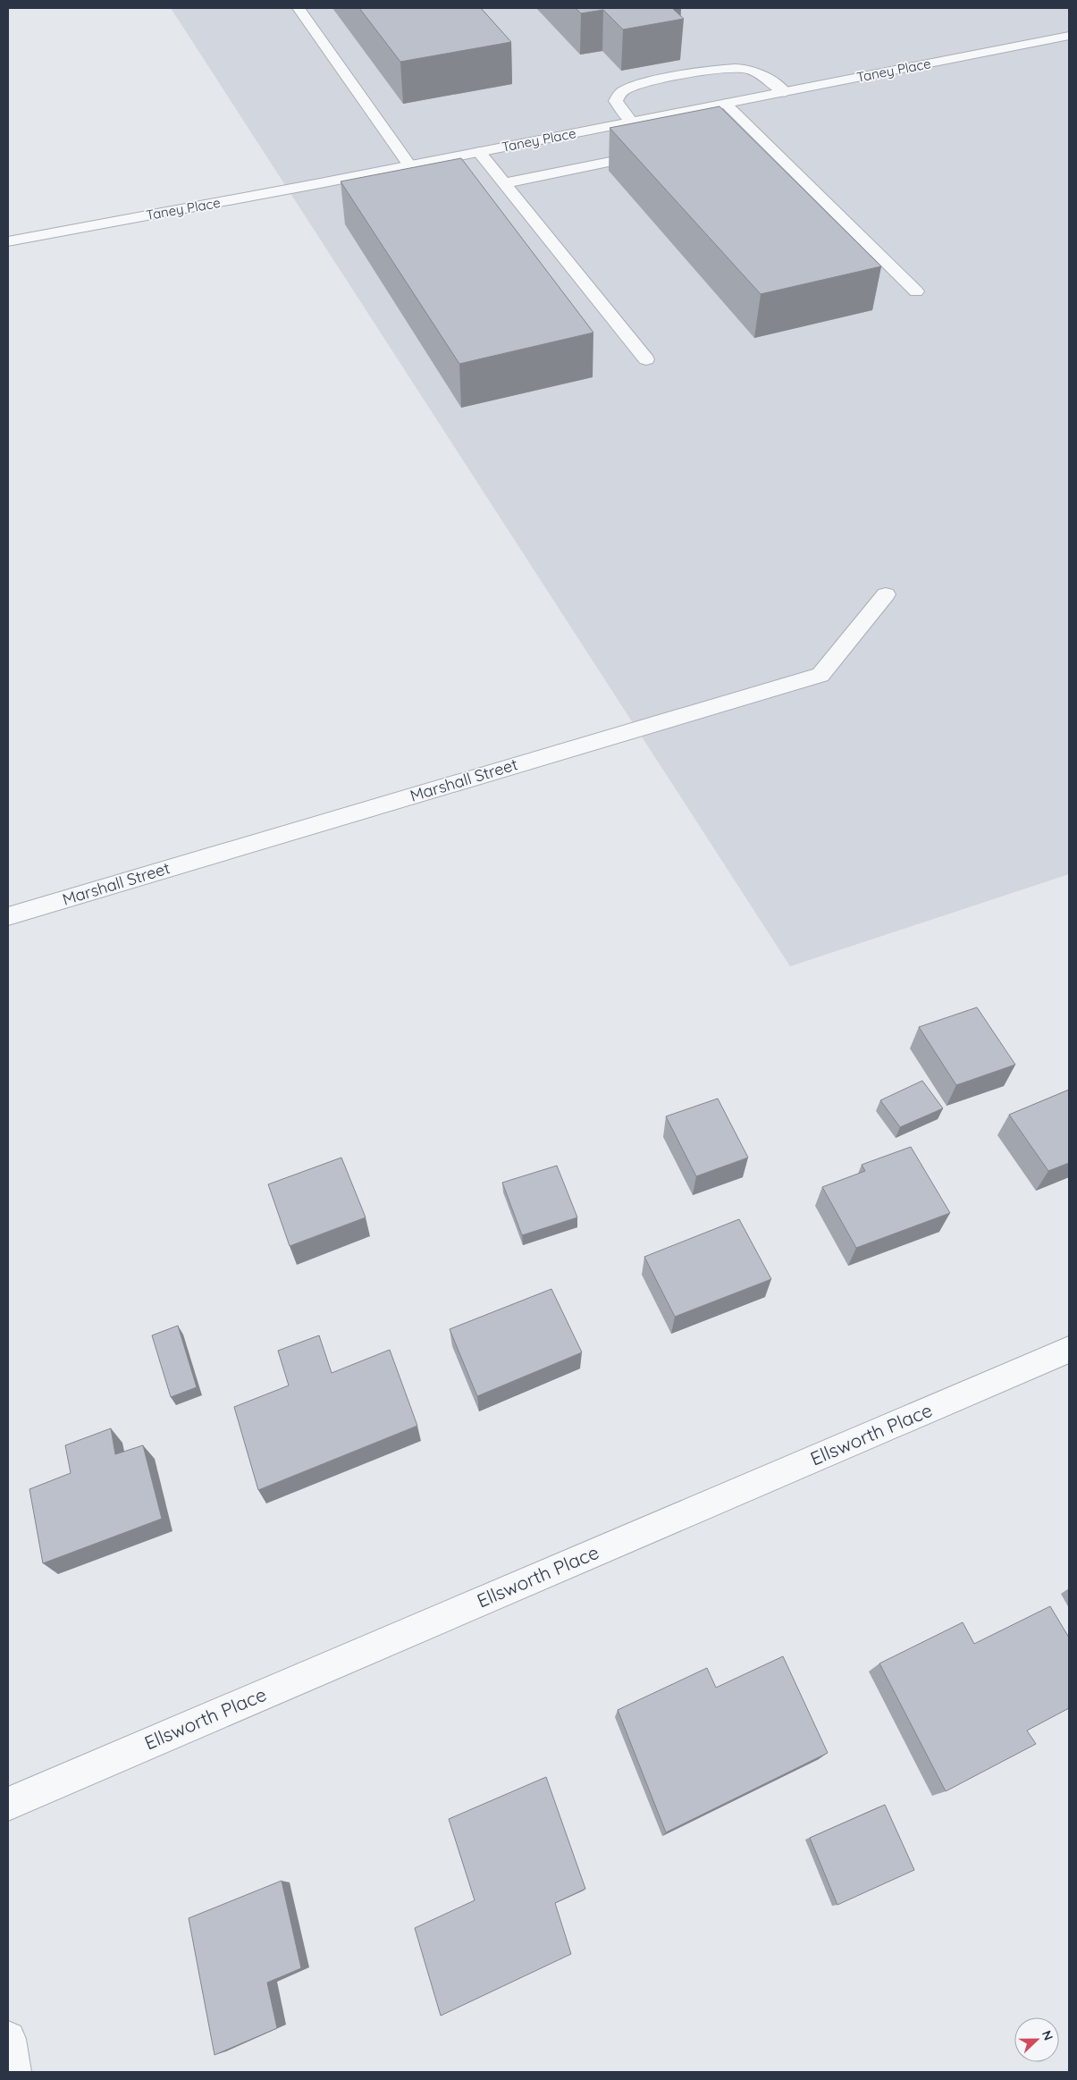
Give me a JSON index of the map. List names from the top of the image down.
{
  "streets": {
    "street": ["Taney Place", "Marshall Street", "Ellsworth Place"]
  },
  "north": "right"
}
